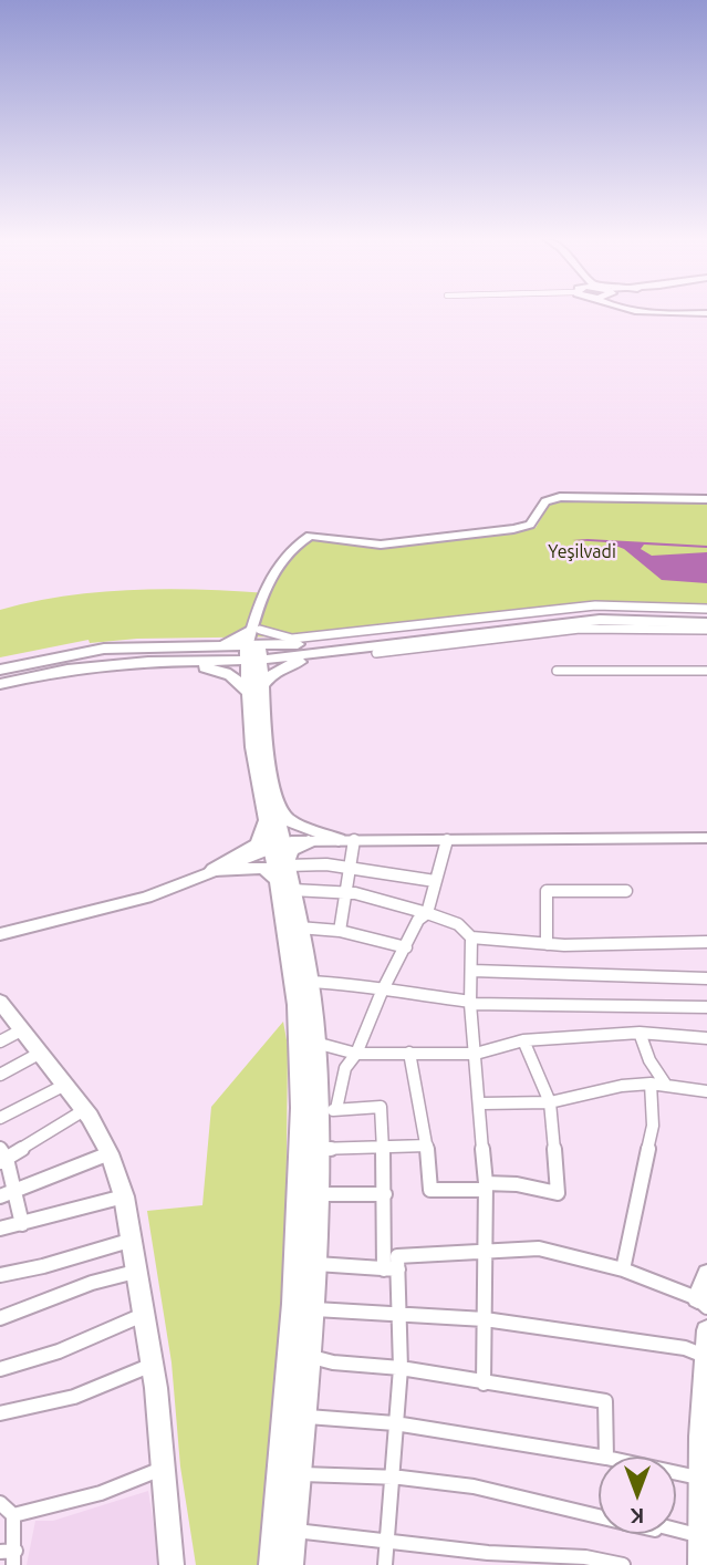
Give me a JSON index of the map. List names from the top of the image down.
{
  "parks": ["Yeşilvadi"],
  "north": "bottom"
}
